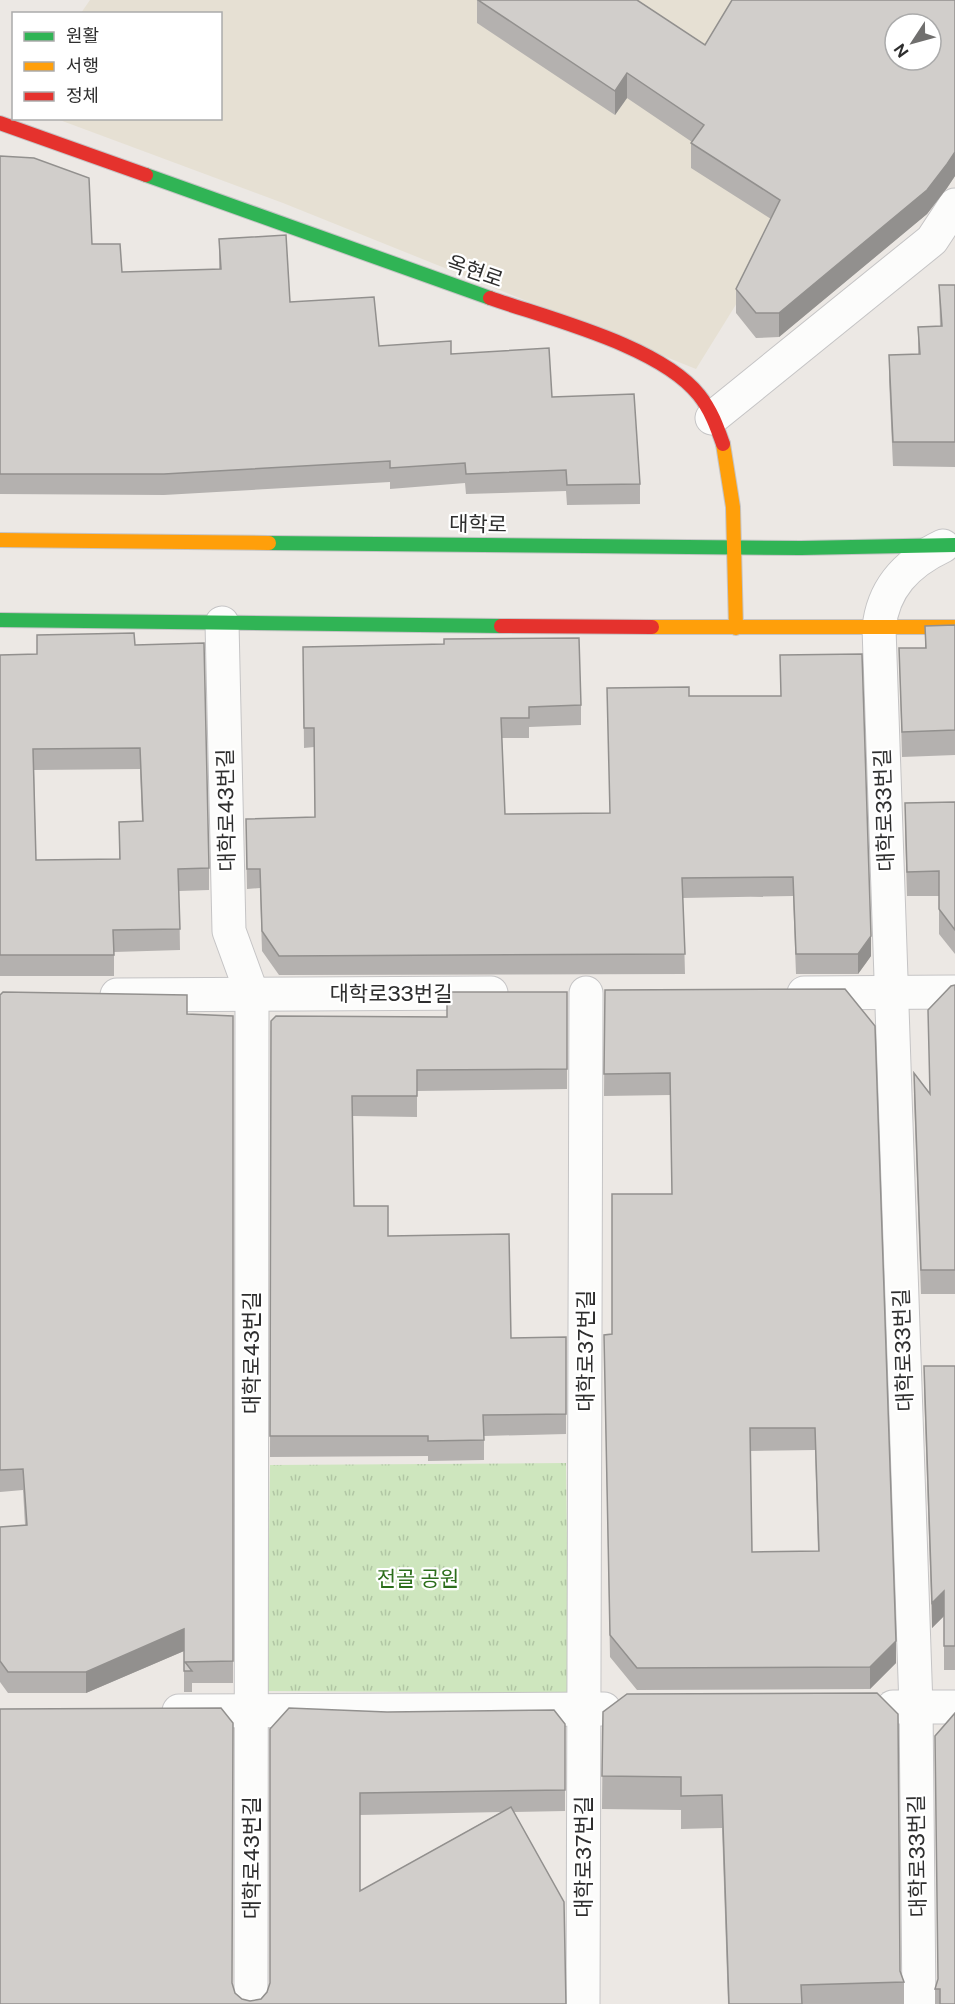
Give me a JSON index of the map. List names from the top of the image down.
{
  "streets": {
    "main road": ["옥현로", "대학로"],
    "street": ["대학로43번길", "대학로33번길", "대학로37번길"]
  },
  "crossings": [
    ["옥현로", "대학로"],
    ["대학로", "대학로33번길"],
    ["대학로43번길", "대학로33번길"]
  ],
  "parks": ["전골 공원"],
  "legend": ["원활", "서행", "정체"],
  "north": "bottom left"
}
